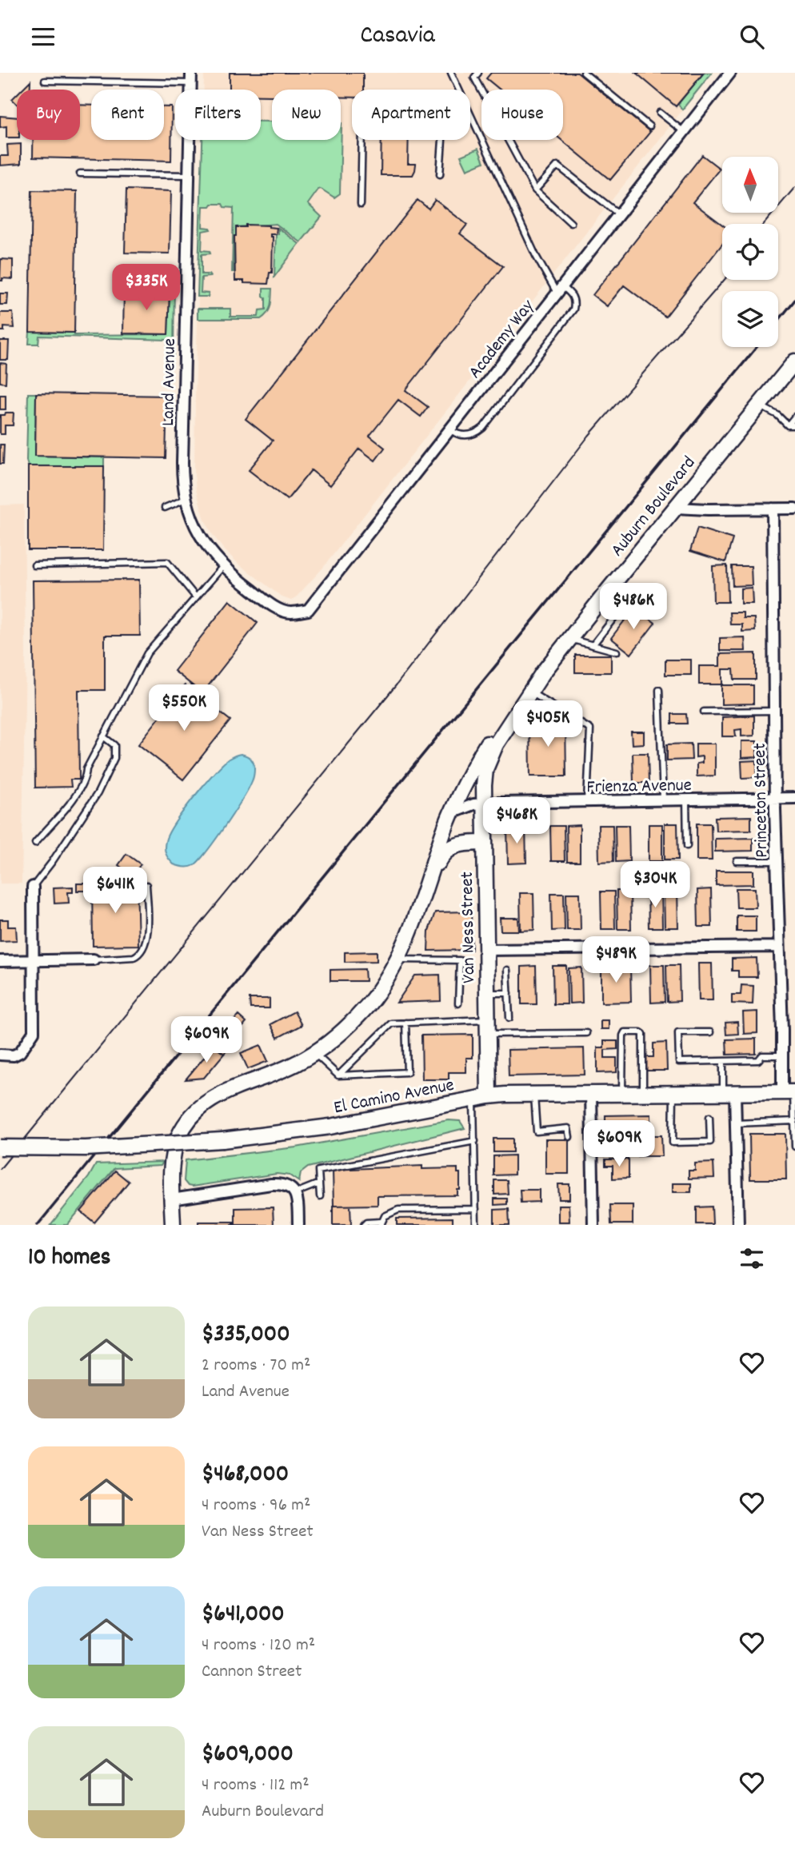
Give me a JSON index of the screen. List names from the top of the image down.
{
  "streets": {
    "street": [
      "Academy Way",
      "Land Avenue",
      "Auburn Boulevard",
      "Frienza Avenue",
      "Princeton Street",
      "Van Ness Street",
      "El Camino Avenue"
    ]
  },
  "crossings": [
    ["Academy Way", "Land Avenue"],
    ["Auburn Boulevard", "Frienza Avenue"],
    ["Auburn Boulevard", "Van Ness Street"],
    ["Frienza Avenue", "Princeton Street"],
    ["Frienza Avenue", "Van Ness Street"],
    ["Princeton Street", "El Camino Avenue"],
    ["Van Ness Street", "El Camino Avenue"]
  ],
  "north": "top",
  "page": {
    "header": "Casavia",
    "chip": [
      "Buy",
      "Rent",
      "Filters",
      "New",
      "Apartment",
      "House"
    ],
    "price": [
      "$335K",
      "$486K",
      "$550K",
      "$405K",
      "$468K",
      "$304K",
      "$641K",
      "$489K",
      "$609K",
      "$609K"
    ],
    "heading": "10 homes",
    "list": [
      {
        "name": "$335,000",
        "note": "2 rooms · 70 m² · Land Avenue"
      },
      {
        "name": "$468,000",
        "note": "4 rooms · 96 m² · Van Ness Street"
      },
      {
        "name": "$641,000",
        "note": "4 rooms · 120 m² · Cannon Street"
      },
      {
        "name": "$609,000",
        "note": "4 rooms · 112 m² · Auburn Boulevard"
      }
    ]
  }
}
